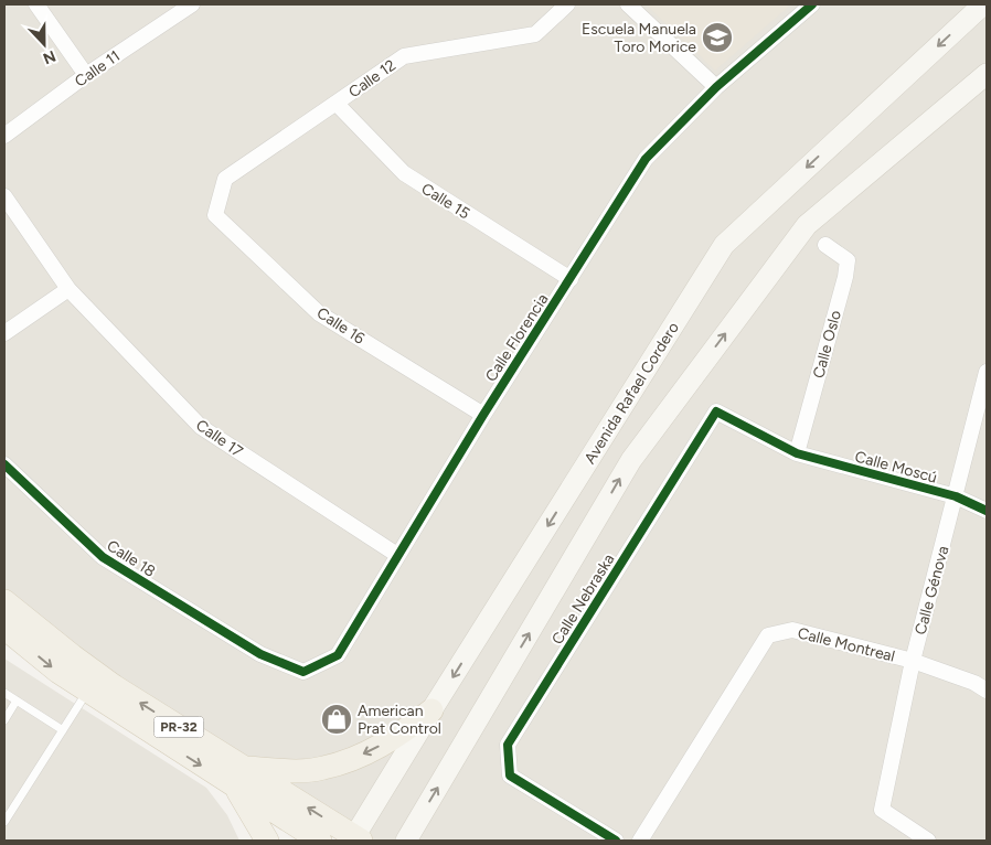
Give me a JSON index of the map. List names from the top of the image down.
{
  "streets": {
    "main road": ["Avenida Rafael Cordero", "PR-32"],
    "street": [
      "Calle 11",
      "Calle 12",
      "Calle 15",
      "Calle 16",
      "Calle Florencia",
      "Calle Oslo",
      "Calle 17",
      "Calle Moscú",
      "Calle 18",
      "Calle Génova",
      "Calle Nebraska",
      "Calle Montreal"
    ]
  },
  "crossings": [
    ["Calle 12", "Calle 15"],
    ["Calle 12", "Calle 16"],
    ["Calle 15", "Calle Florencia"],
    ["Calle 16", "Calle Florencia"],
    ["Calle Florencia", "Calle 17"],
    ["Calle Florencia", "Calle 18"],
    ["Calle Oslo", "Calle Moscú"],
    ["Calle Oslo", "Calle Nebraska"],
    ["Avenida Rafael Cordero", "PR-32"],
    ["Calle Moscú", "Calle Génova"],
    ["Calle Moscú", "Calle Nebraska"],
    ["Calle Génova", "Calle Montreal"]
  ],
  "places": {
    "school or university": ["Escuela Manuela Toro Morice"],
    "shop": ["American Prat Control"]
  },
  "north": "bottom"
}
